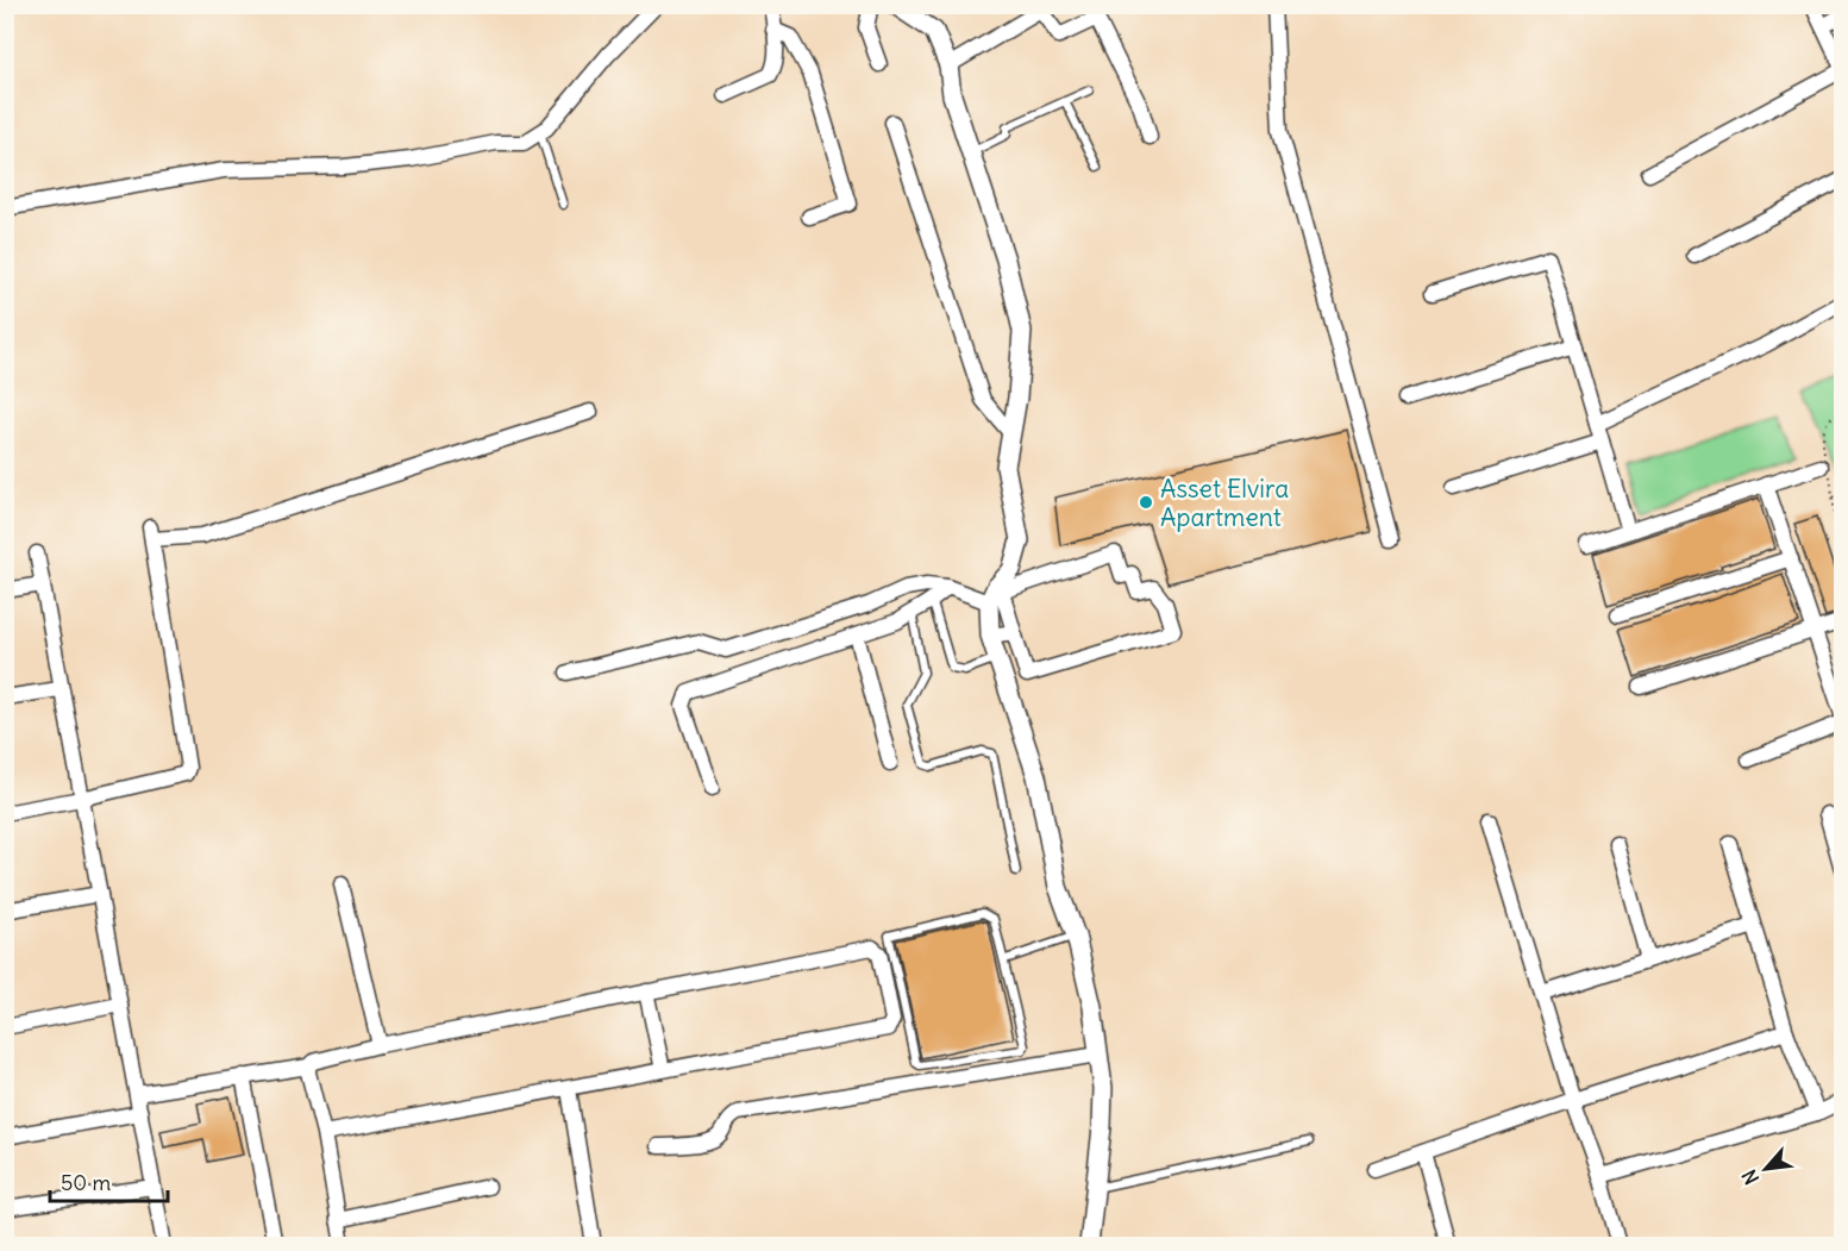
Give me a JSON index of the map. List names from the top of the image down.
{
  "places": ["Asset Elvira Apartment"],
  "scale_bar": "50 m",
  "north": "bottom left"
}
